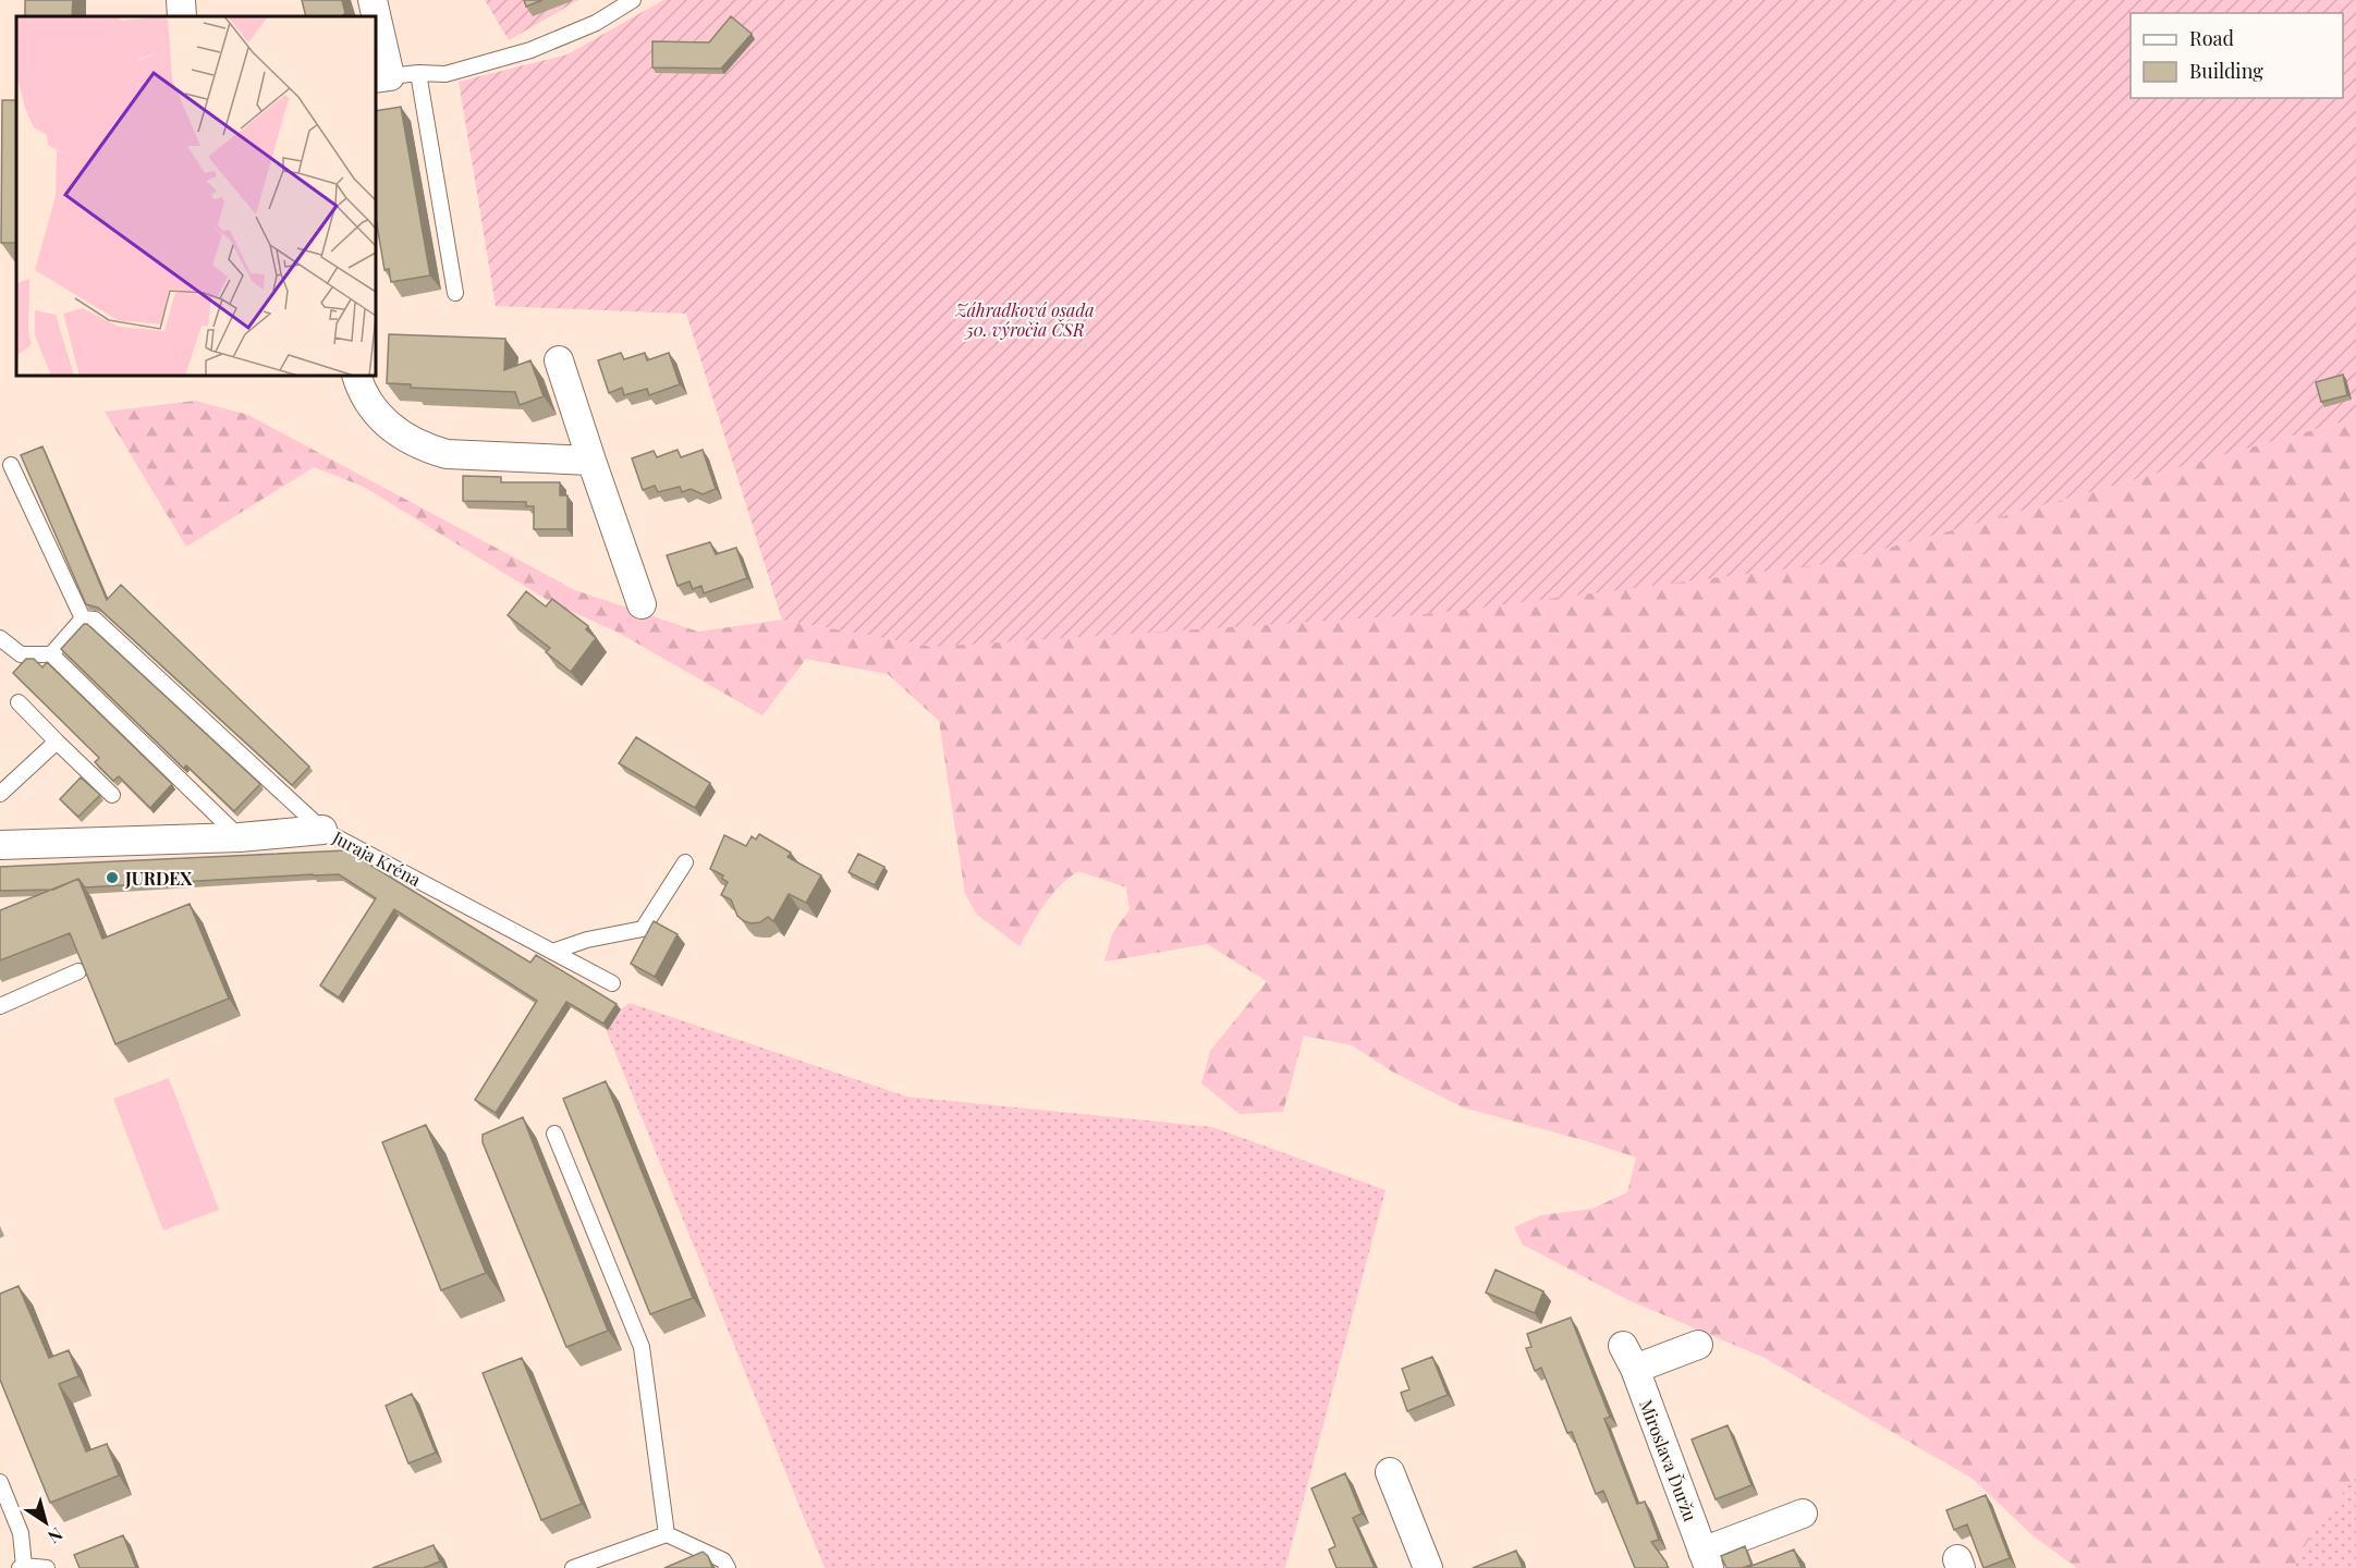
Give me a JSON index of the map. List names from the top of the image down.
{
  "streets": {
    "street": ["Juraja Kréna", "Miroslava Ďuržu"]
  },
  "parks": ["Záhradková osada 50. výročia ČSR"],
  "places": ["JURDEX"],
  "legend": ["Road", "Building"],
  "north": "bottom right"
}
